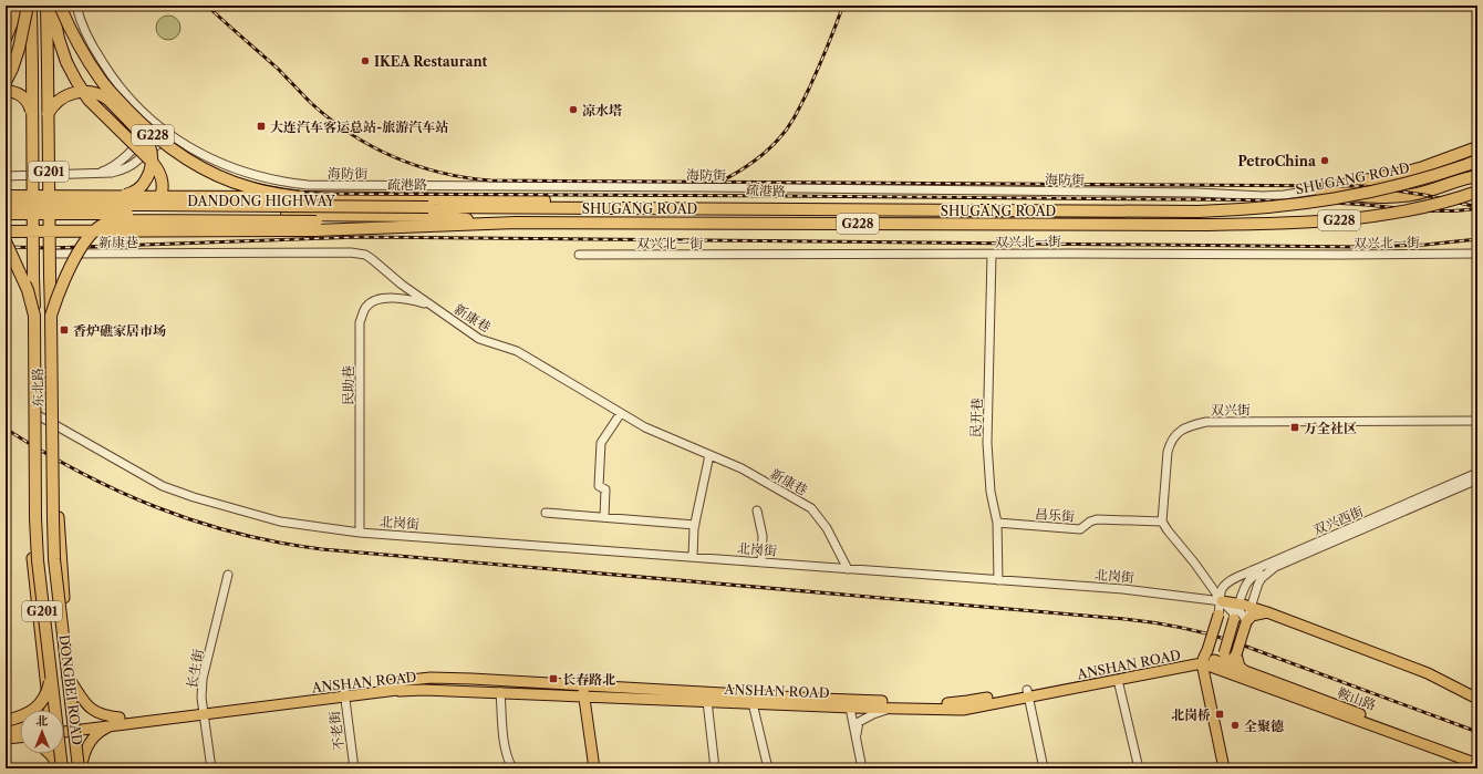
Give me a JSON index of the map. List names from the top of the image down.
{
  "streets": {
    "highway": [
      "G228",
      "G201",
      "SHUGANG ROAD",
      "疏港路",
      "DANDONG HIGHWAY",
      "东北路"
    ],
    "main road": [
      "北岗街",
      "ANSHAN ROAD",
      "DONGBEI ROAD",
      "鞍山路"
    ],
    "street": [
      "海防街",
      "新康巷",
      "双兴北一街",
      "民助巷",
      "双兴街",
      "民开巷",
      "昌乐街",
      "双兴西街",
      "长生街",
      "不老街"
    ]
  },
  "crossings": [
    ["SHUGANG ROAD", "疏港路"],
    ["SHUGANG ROAD", "DANDONG HIGHWAY"],
    ["疏港路", "DANDONG HIGHWAY"],
    ["新康巷", "民助巷"],
    ["新康巷", "北岗街"],
    ["双兴北一街", "民开巷"],
    ["民助巷", "北岗街"],
    ["东北路", "北岗街"],
    ["东北路", "DONGBEI ROAD"],
    ["双兴街", "昌乐街"],
    ["民开巷", "昌乐街"],
    ["民开巷", "北岗街"],
    ["双兴西街", "北岗街"],
    ["ANSHAN ROAD", "长生街"],
    ["ANSHAN ROAD", "DONGBEI ROAD"],
    ["ANSHAN ROAD", "鞍山路"],
    ["ANSHAN ROAD", "不老街"]
  ],
  "places": {
    "other": [
      "IKEA Restaurant",
      "凉水塔",
      "PetroChina",
      "全聚德"
    ],
    "transit": [
      "大连汽车客运总站-旅游汽车站",
      "香炉礁家居市场",
      "万全社区",
      "长春路北",
      "北岗桥"
    ]
  },
  "north": "top"
}
